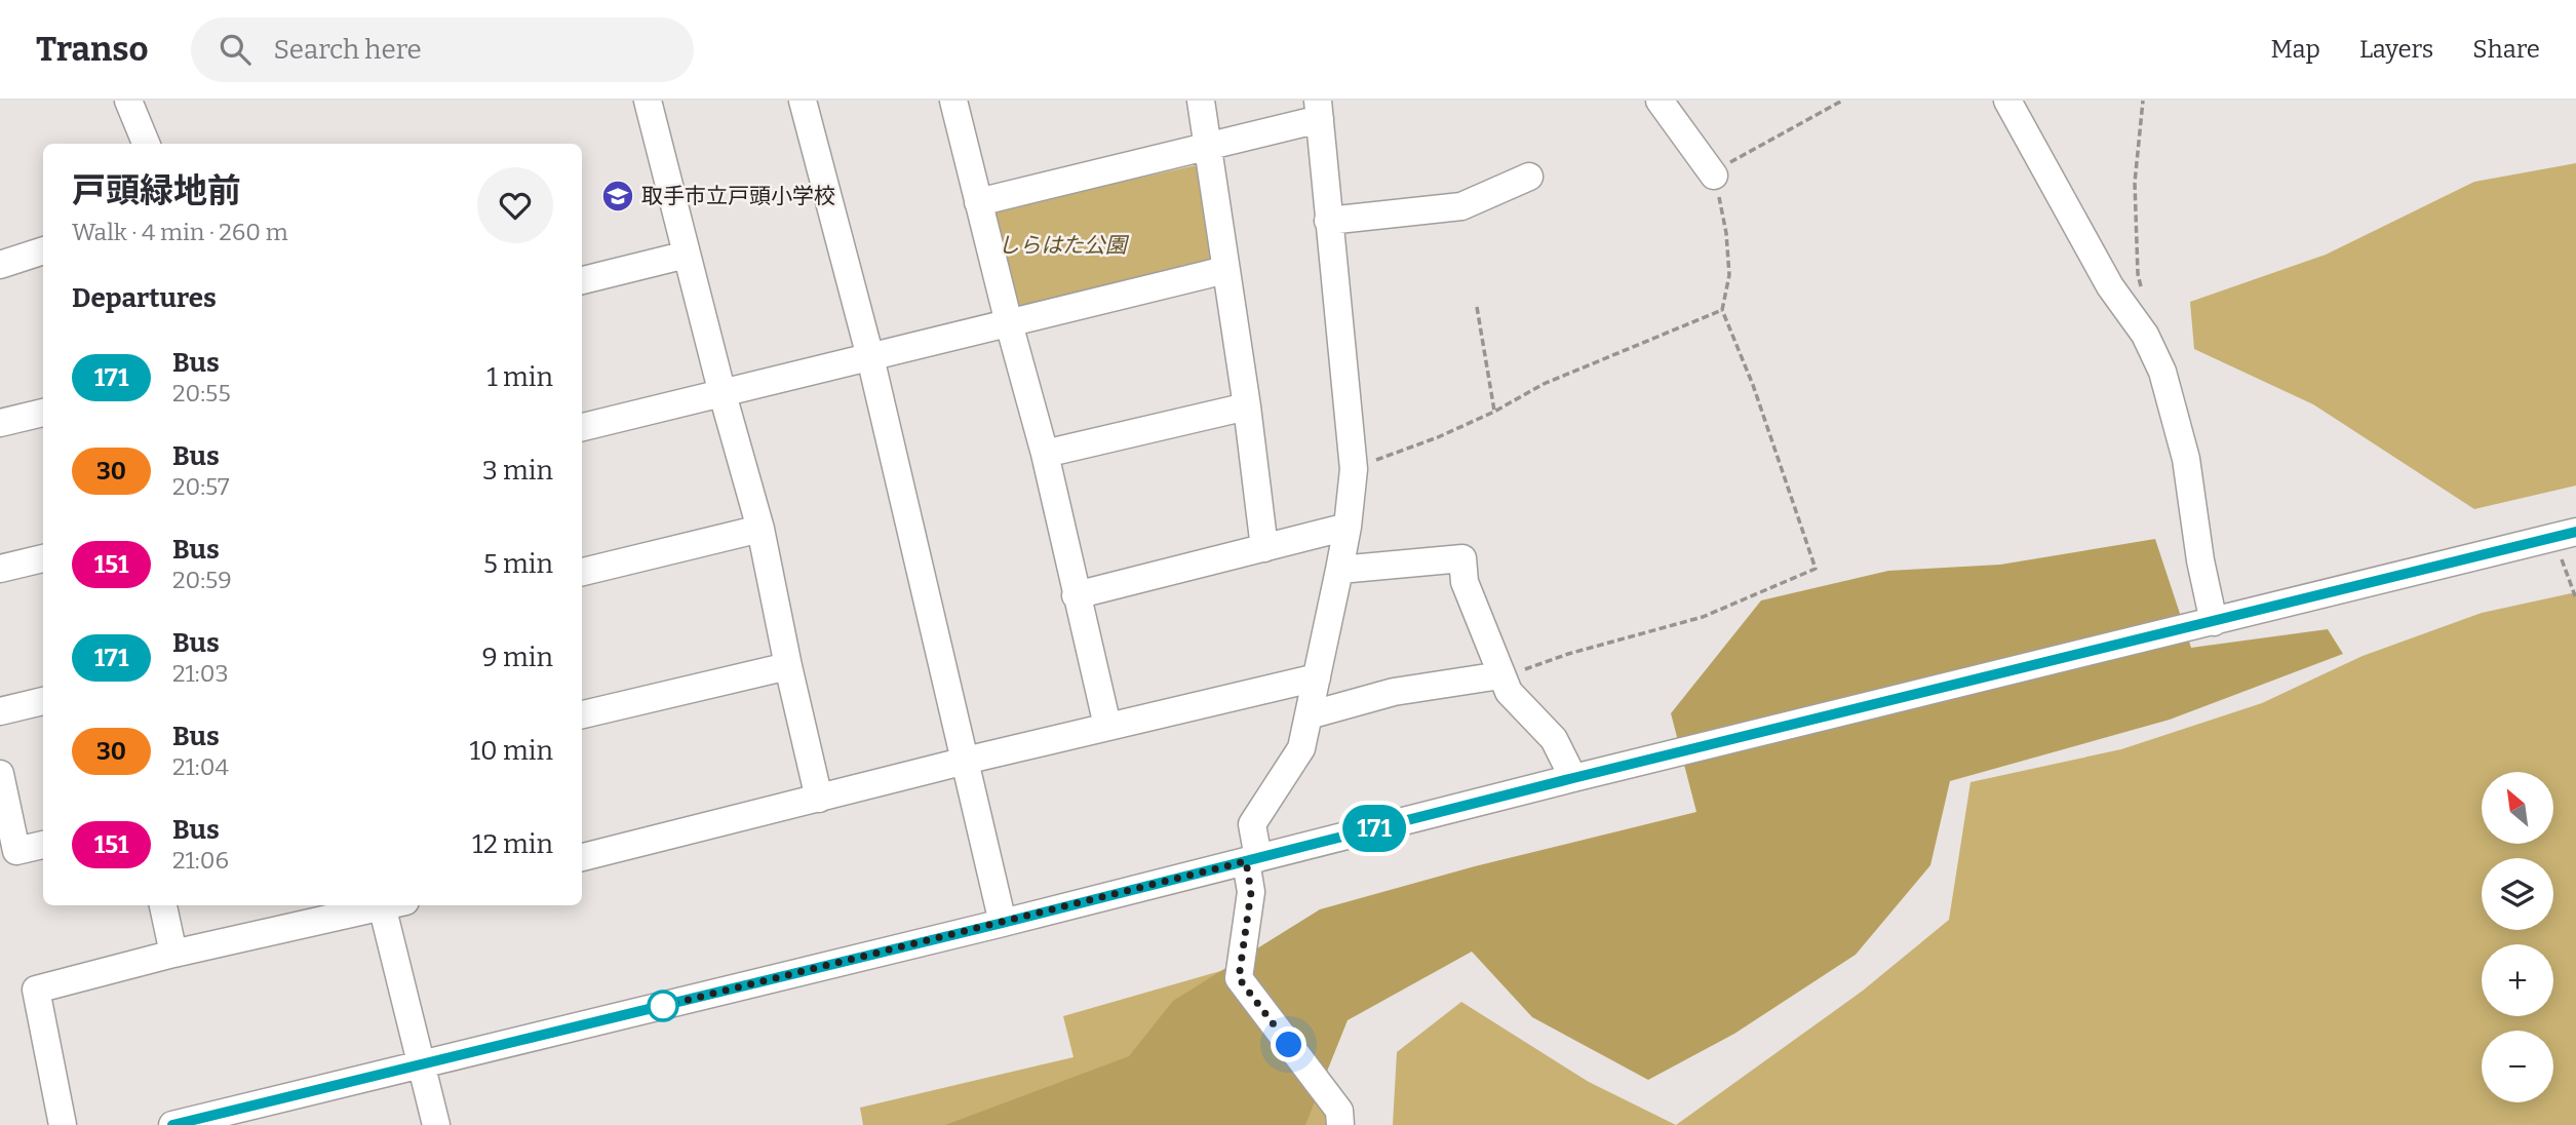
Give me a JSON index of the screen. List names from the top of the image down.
{
  "parks": ["しらはた公園"],
  "places": {
    "school or university": ["取手市立戸頭小学校"]
  },
  "lines": ["bus line 171"],
  "north": "top left",
  "page": {
    "header": "Transo",
    "search": "Search here",
    "nav": ["Map", "Layers", "Share"],
    "on_map": "171",
    "heading": [
      ["戸頭緑地前", "Walk · 4 min · 260 m"],
      "Departures"
    ],
    "list": [
      {
        "mark": "171",
        "name": "Bus",
        "note": "20:55",
        "value": "1 min"
      },
      {
        "mark": "30",
        "name": "Bus",
        "note": "20:57",
        "value": "3 min"
      },
      {
        "mark": "151",
        "name": "Bus",
        "note": "20:59",
        "value": "5 min"
      },
      {
        "mark": "171",
        "name": "Bus",
        "note": "21:03",
        "value": "9 min"
      },
      {
        "mark": "30",
        "name": "Bus",
        "note": "21:04",
        "value": "10 min"
      },
      {
        "mark": "151",
        "name": "Bus",
        "note": "21:06",
        "value": "12 min"
      }
    ],
    "map_buttons": ["+", "−"]
  }
}
